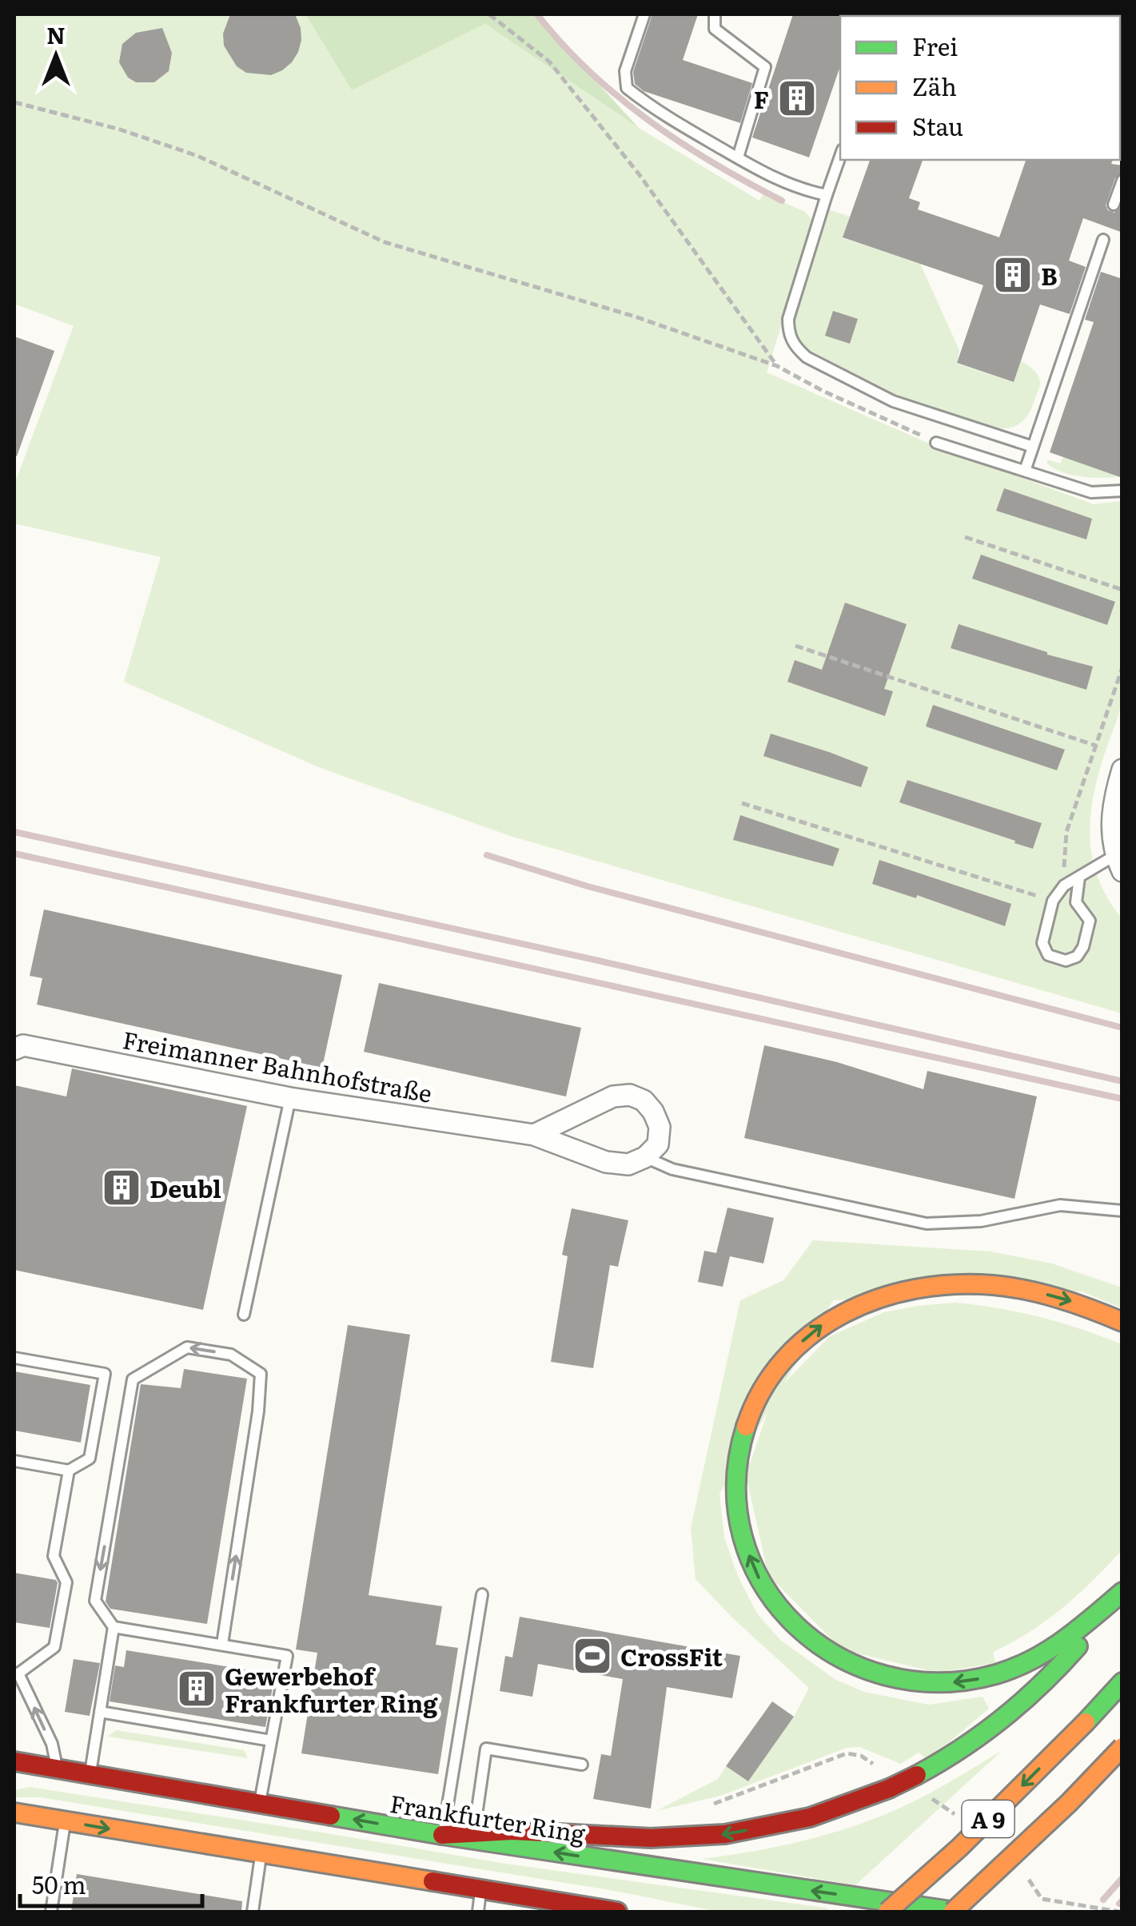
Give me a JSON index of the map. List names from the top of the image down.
{
  "streets": {
    "main road": ["Frankfurter Ring", "A 9"],
    "street": ["Freimanner Bahnhofstraße"]
  },
  "crossings": [
    ["Frankfurter Ring", "A 9"]
  ],
  "places": {
    "building": [
      "F",
      "B",
      "Deubl",
      "Gewerbehof Frankfurter Ring"
    ],
    "sports": ["CrossFit"]
  },
  "legend": ["Frei", "Zäh", "Stau"],
  "scale_bar": "50 m",
  "north": "top"
}
